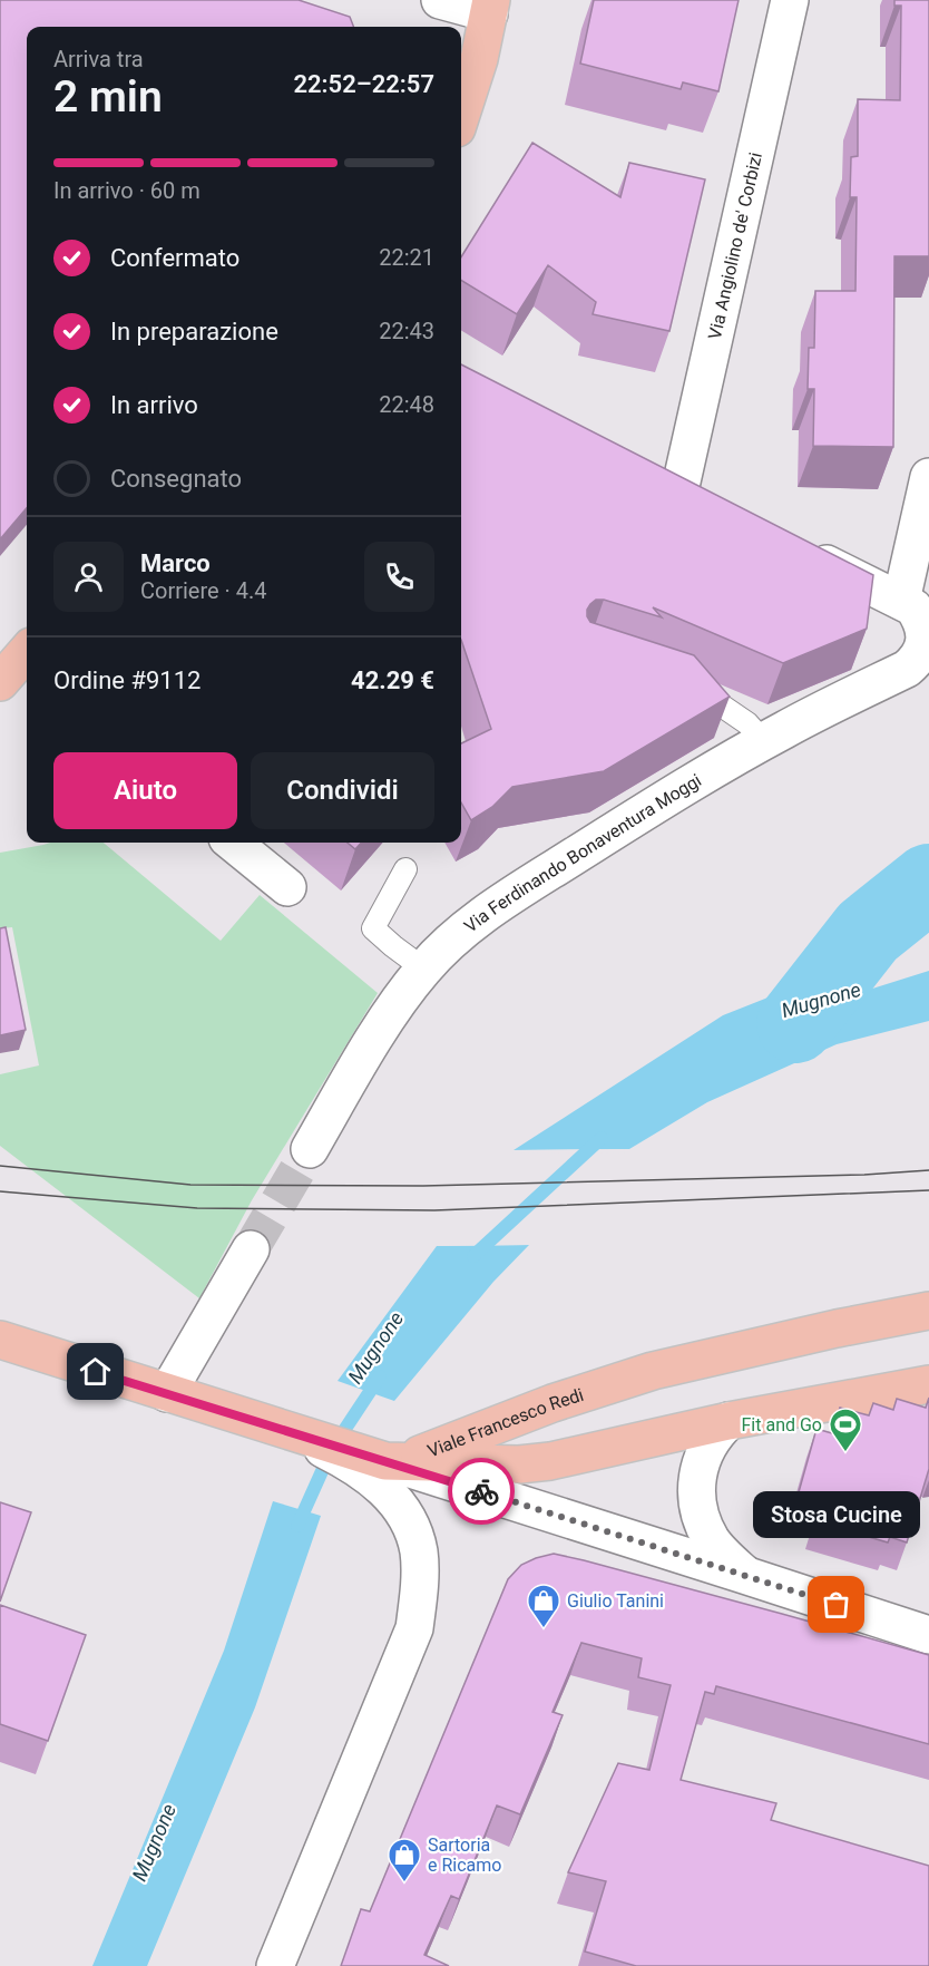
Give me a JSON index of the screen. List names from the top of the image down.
{
  "streets": {
    "main road": ["Viale Francesco Redi"],
    "street": ["Via Angiolino de' Corbizi", "Via Ferdinando Bonaventura Moggi"]
  },
  "water": ["Mugnone"],
  "places": {
    "sports": ["Fit and Go"],
    "other": ["Stosa Cucine"],
    "shop": ["Giulio Tanini", "Sartoria e Ricamo"]
  },
  "page": {
    "heading": ["2 min", "Arriva tra", "22:52–22:57"],
    "panel": [
      "Marco",
      "Corriere · 4.4",
      "Ordine #9112",
      "42.29 €"
    ],
    "bar": "In arrivo · 60 m",
    "list": [
      ["Confermato", "22:21"],
      ["In preparazione", "22:43"],
      ["In arrivo", "22:48"],
      "Consegnato"
    ],
    "buttons": ["Aiuto", "Condividi"],
    "bubble": "Stosa Cucine"
  }
}
